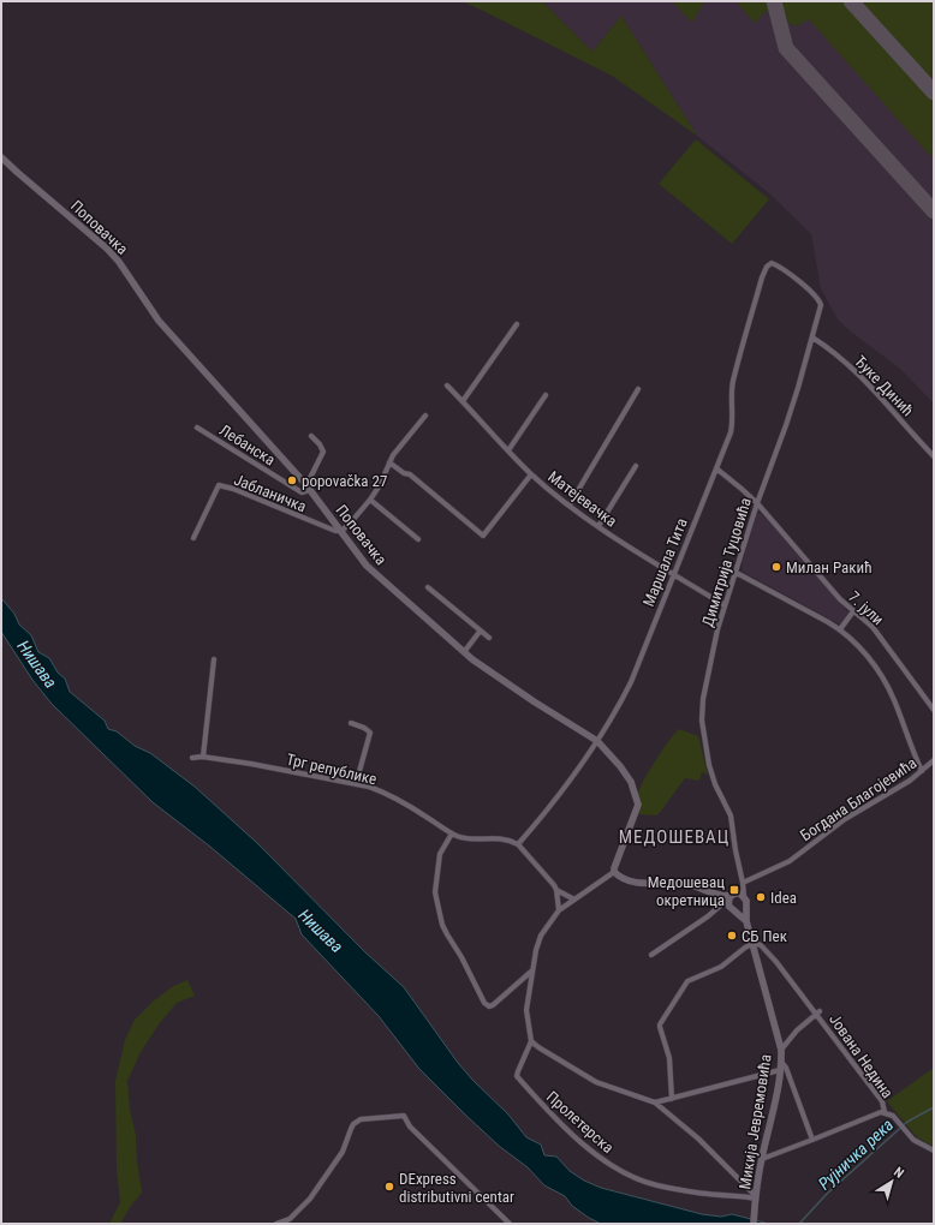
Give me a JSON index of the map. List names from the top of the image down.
{
  "streets": {
    "street": [
      "Поповачка",
      "Ђуке Динић",
      "Лебанска",
      "Јабланичка",
      "Матејевачка",
      "Маршала Тита",
      "Димитрија Туцовића",
      "7. јули",
      "Трг републике",
      "Богдана Благојевића",
      "Јована Недина",
      "Пролетерска",
      "Микија Јевремовића"
    ]
  },
  "crossings": [
    ["Поповачка", "Лебанска"],
    ["Поповачка", "Јабланичка"],
    ["Поповачка", "Маршала Тита"],
    ["Ђуке Динић", "Димитрија Туцовића"],
    ["Матејевачка", "Маршала Тита"],
    ["Матејевачка", "Димитрија Туцовића"],
    ["Маршала Тита", "Димитрија Туцовића"],
    ["Маршала Тита", "7. јули"],
    ["Маршала Тита", "Трг републике"],
    ["Димитрија Туцовића", "7. јули"],
    ["Димитрија Туцовића", "Богдана Благојевића"],
    ["Димитрија Туцовића", "Микија Јевремовића"],
    ["Богдана Благојевића", "Микија Јевремовића"],
    ["Јована Недина", "Микија Јевремовића"],
    ["Пролетерска", "Микија Јевремовића"]
  ],
  "districts": ["МЕДОШЕВАЦ"],
  "water": ["Нишава", "Рујничка река"],
  "places": {
    "other": [
      "popovačka 27",
      "Милан Ракић",
      "Idea",
      "СБ Пек",
      "DExpress distributivni centar"
    ],
    "transit": ["Медошевац окретница"]
  },
  "north": "top right"
}
